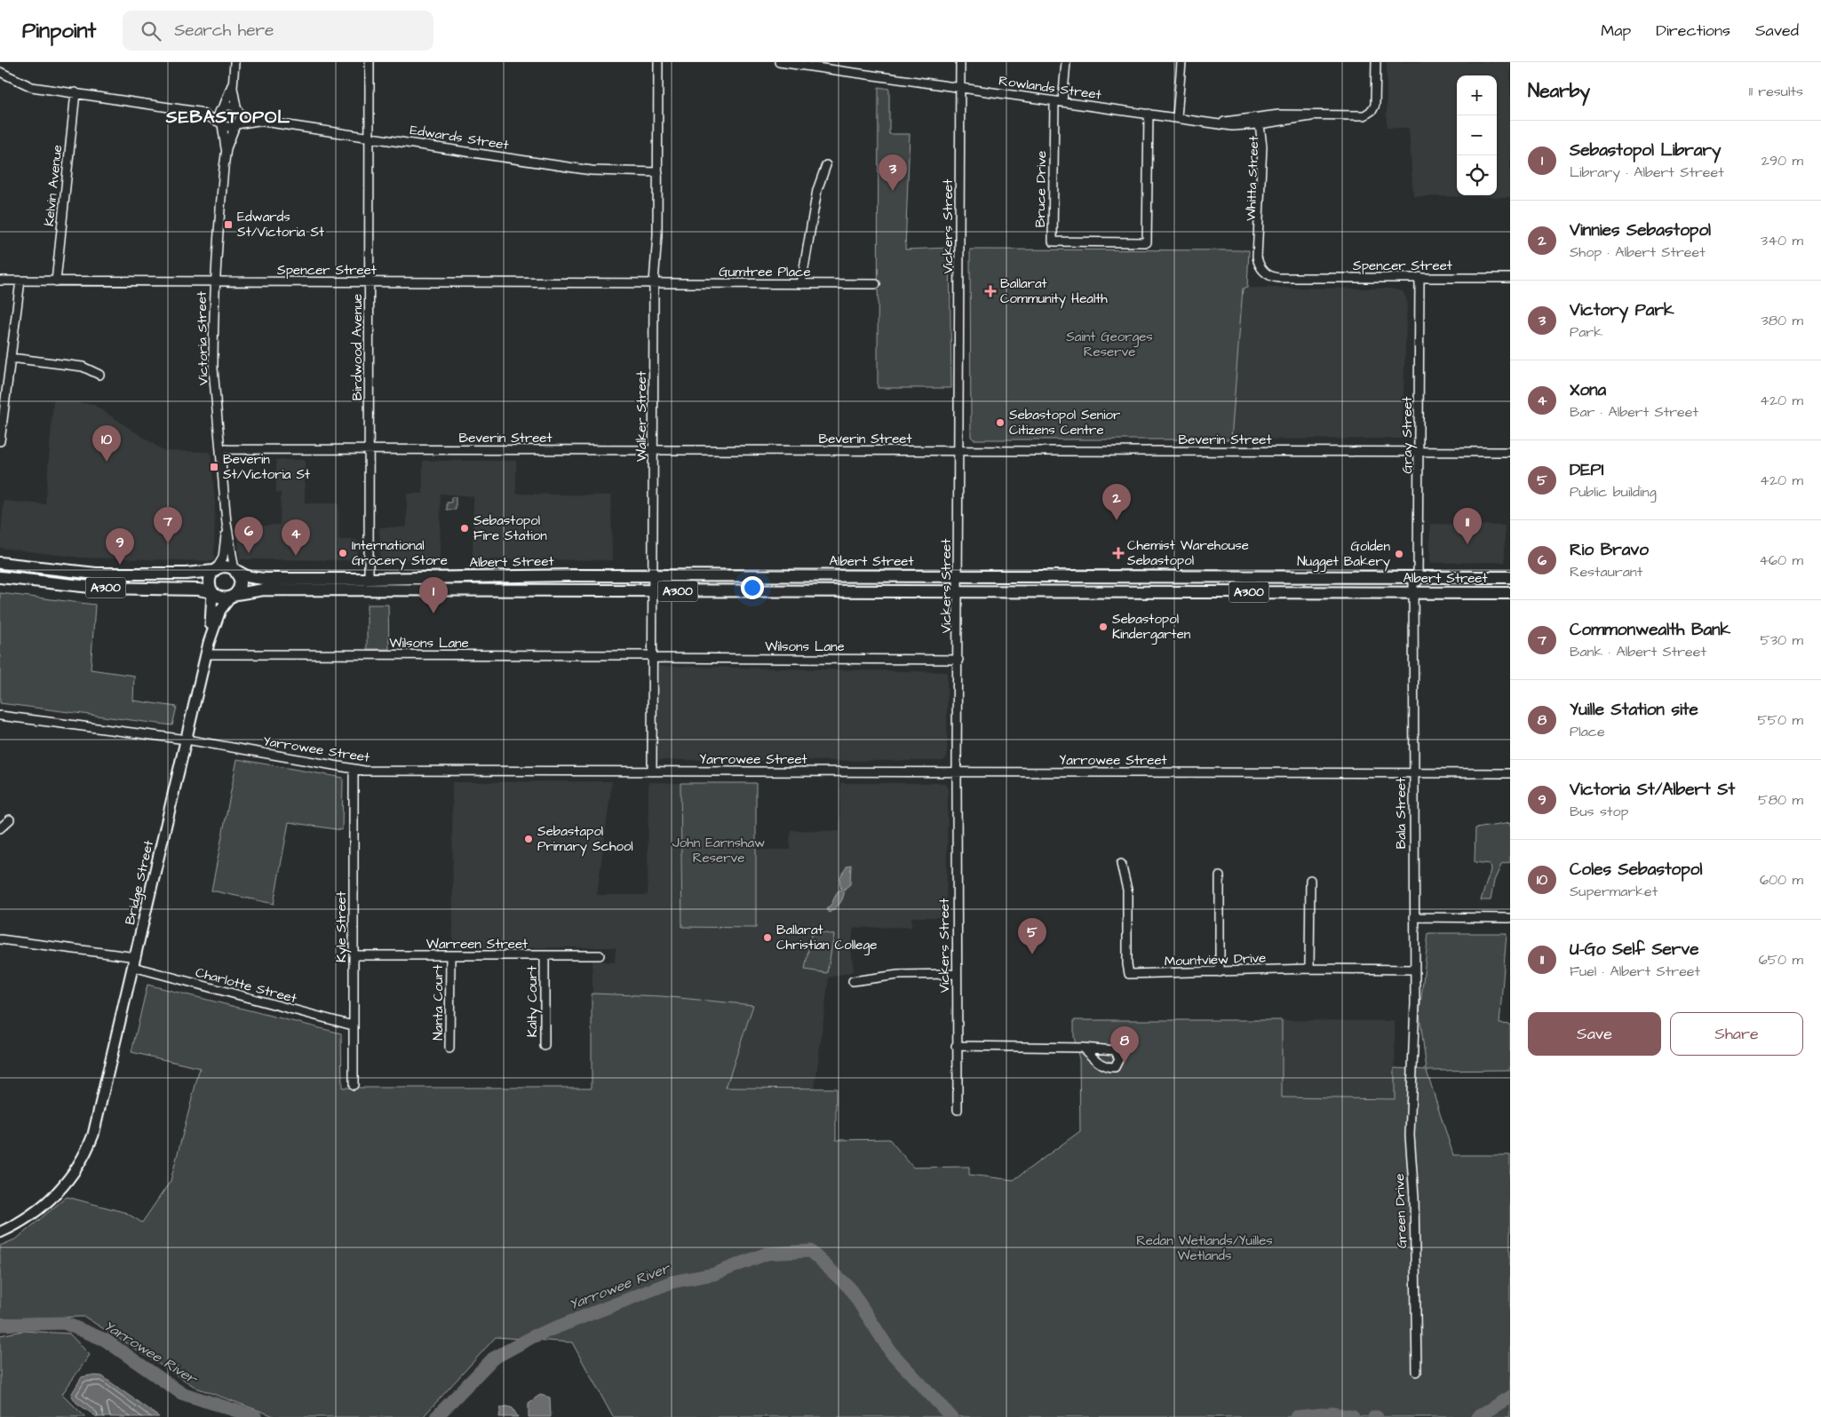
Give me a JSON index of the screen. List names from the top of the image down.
{
  "streets": {
    "highway": ["Albert Street", "A300"],
    "main road": ["Bridge Street"],
    "street": [
      "Rowlands Street",
      "Edwards Street",
      "Whitta Street",
      "Kelvin Avenue",
      "Bruce Drive",
      "Vickers Street",
      "Spencer Street",
      "Gumtree Place",
      "Victoria Street",
      "Birdwood Avenue",
      "Walker Street",
      "Gray Street",
      "Beverin Street",
      "Wilsons Lane",
      "Yarrowee Street",
      "Bala Street",
      "Kyle Street",
      "Warreen Street",
      "Mountview Drive",
      "Charlotte Street",
      "Kalty Court",
      "Nanta Court",
      "Green Drive"
    ]
  },
  "crossings": [
    ["Rowlands Street", "Whitta Street"],
    ["Rowlands Street", "Bruce Drive"],
    ["Rowlands Street", "Vickers Street"],
    ["Edwards Street", "Victoria Street"],
    ["Edwards Street", "Birdwood Avenue"],
    ["Edwards Street", "Walker Street"],
    ["Whitta Street", "Spencer Street"],
    ["Kelvin Avenue", "Spencer Street"],
    ["Vickers Street", "Beverin Street"],
    ["Vickers Street", "Albert Street"],
    ["Vickers Street", "Wilsons Lane"],
    ["Vickers Street", "Yarrowee Street"],
    ["Spencer Street", "Gumtree Place"],
    ["Spencer Street", "Victoria Street"],
    ["Spencer Street", "Birdwood Avenue"],
    ["Spencer Street", "Walker Street"],
    ["Spencer Street", "Gray Street"],
    ["Gumtree Place", "Walker Street"],
    ["Victoria Street", "Beverin Street"],
    ["Victoria Street", "Albert Street"],
    ["Victoria Street", "A300"],
    ["Birdwood Avenue", "Beverin Street"],
    ["Birdwood Avenue", "Albert Street"],
    ["Walker Street", "Beverin Street"],
    ["Walker Street", "Albert Street"],
    ["Walker Street", "Wilsons Lane"],
    ["Walker Street", "Yarrowee Street"],
    ["Gray Street", "Beverin Street"],
    ["Gray Street", "Albert Street"],
    ["Gray Street", "Bala Street"],
    ["Albert Street", "A300"],
    ["Albert Street", "Bala Street"],
    ["Wilsons Lane", "Bridge Street"],
    ["Yarrowee Street", "Bala Street"],
    ["Yarrowee Street", "Bridge Street"],
    ["Yarrowee Street", "Kyle Street"],
    ["Bala Street", "Mountview Drive"],
    ["Bala Street", "Green Drive"],
    ["Bridge Street", "Charlotte Street"],
    ["Kyle Street", "Warreen Street"],
    ["Kyle Street", "Charlotte Street"],
    ["Warreen Street", "Kalty Court"],
    ["Warreen Street", "Nanta Court"]
  ],
  "districts": ["SEBASTOPOL"],
  "water": ["Yarrowee River"],
  "parks": ["Saint Georges Reserve", "John Earnshaw Reserve", "Redan Wetlands/Yuilles Wetlands"],
  "places": {
    "transit": ["Edwards St/Victoria St", "Beverin St/Victoria St"],
    "health": ["Ballarat Community Health", "Chemist Warehouse Sebastopol"],
    "other": [
      "Sebastopol Senior Citizens Centre",
      "Sebastopol Fire Station",
      "International Grocery Store",
      "Golden Nugget Bakery",
      "Sebastopol Kindergarten",
      "Sebastapol Primary School",
      "Ballarat Christian College"
    ]
  },
  "page": {
    "header": "Pinpoint",
    "search": "Search here",
    "nav": ["Map", "Directions", "Saved"],
    "heading": ["Nearby", "11 results"],
    "map_buttons": ["+", "−"],
    "list": [
      {
        "mark": "1",
        "name": "Sebastopol Library",
        "note": "Library · Albert Street",
        "value": "290 m"
      },
      {
        "mark": "2",
        "name": "Vinnies Sebastopol",
        "note": "Shop · Albert Street",
        "value": "340 m"
      },
      {
        "mark": "3",
        "name": "Victory Park",
        "note": "Park",
        "value": "380 m"
      },
      {
        "mark": "4",
        "name": "Xona",
        "note": "Bar · Albert Street",
        "value": "420 m"
      },
      {
        "mark": "5",
        "name": "DEPI",
        "note": "Public building",
        "value": "420 m"
      },
      {
        "mark": "6",
        "name": "Rio Bravo",
        "note": "Restaurant",
        "value": "460 m"
      },
      {
        "mark": "7",
        "name": "Commonwealth Bank",
        "note": "Bank · Albert Street",
        "value": "530 m"
      },
      {
        "mark": "8",
        "name": "Yuille Station site",
        "note": "Place",
        "value": "550 m"
      },
      {
        "mark": "9",
        "name": "Victoria St/Albert St",
        "note": "Bus stop",
        "value": "580 m"
      },
      {
        "mark": "10",
        "name": "Coles Sebastopol",
        "note": "Supermarket",
        "value": "600 m"
      },
      {
        "mark": "11",
        "name": "U-Go Self Serve",
        "note": "Fuel · Albert Street",
        "value": "650 m"
      }
    ],
    "pins": [
      "3",
      "10",
      "2",
      "7",
      "11",
      "6",
      "4",
      "9",
      "1",
      "5",
      "8"
    ],
    "buttons": ["Save", "Share"]
  }
}
